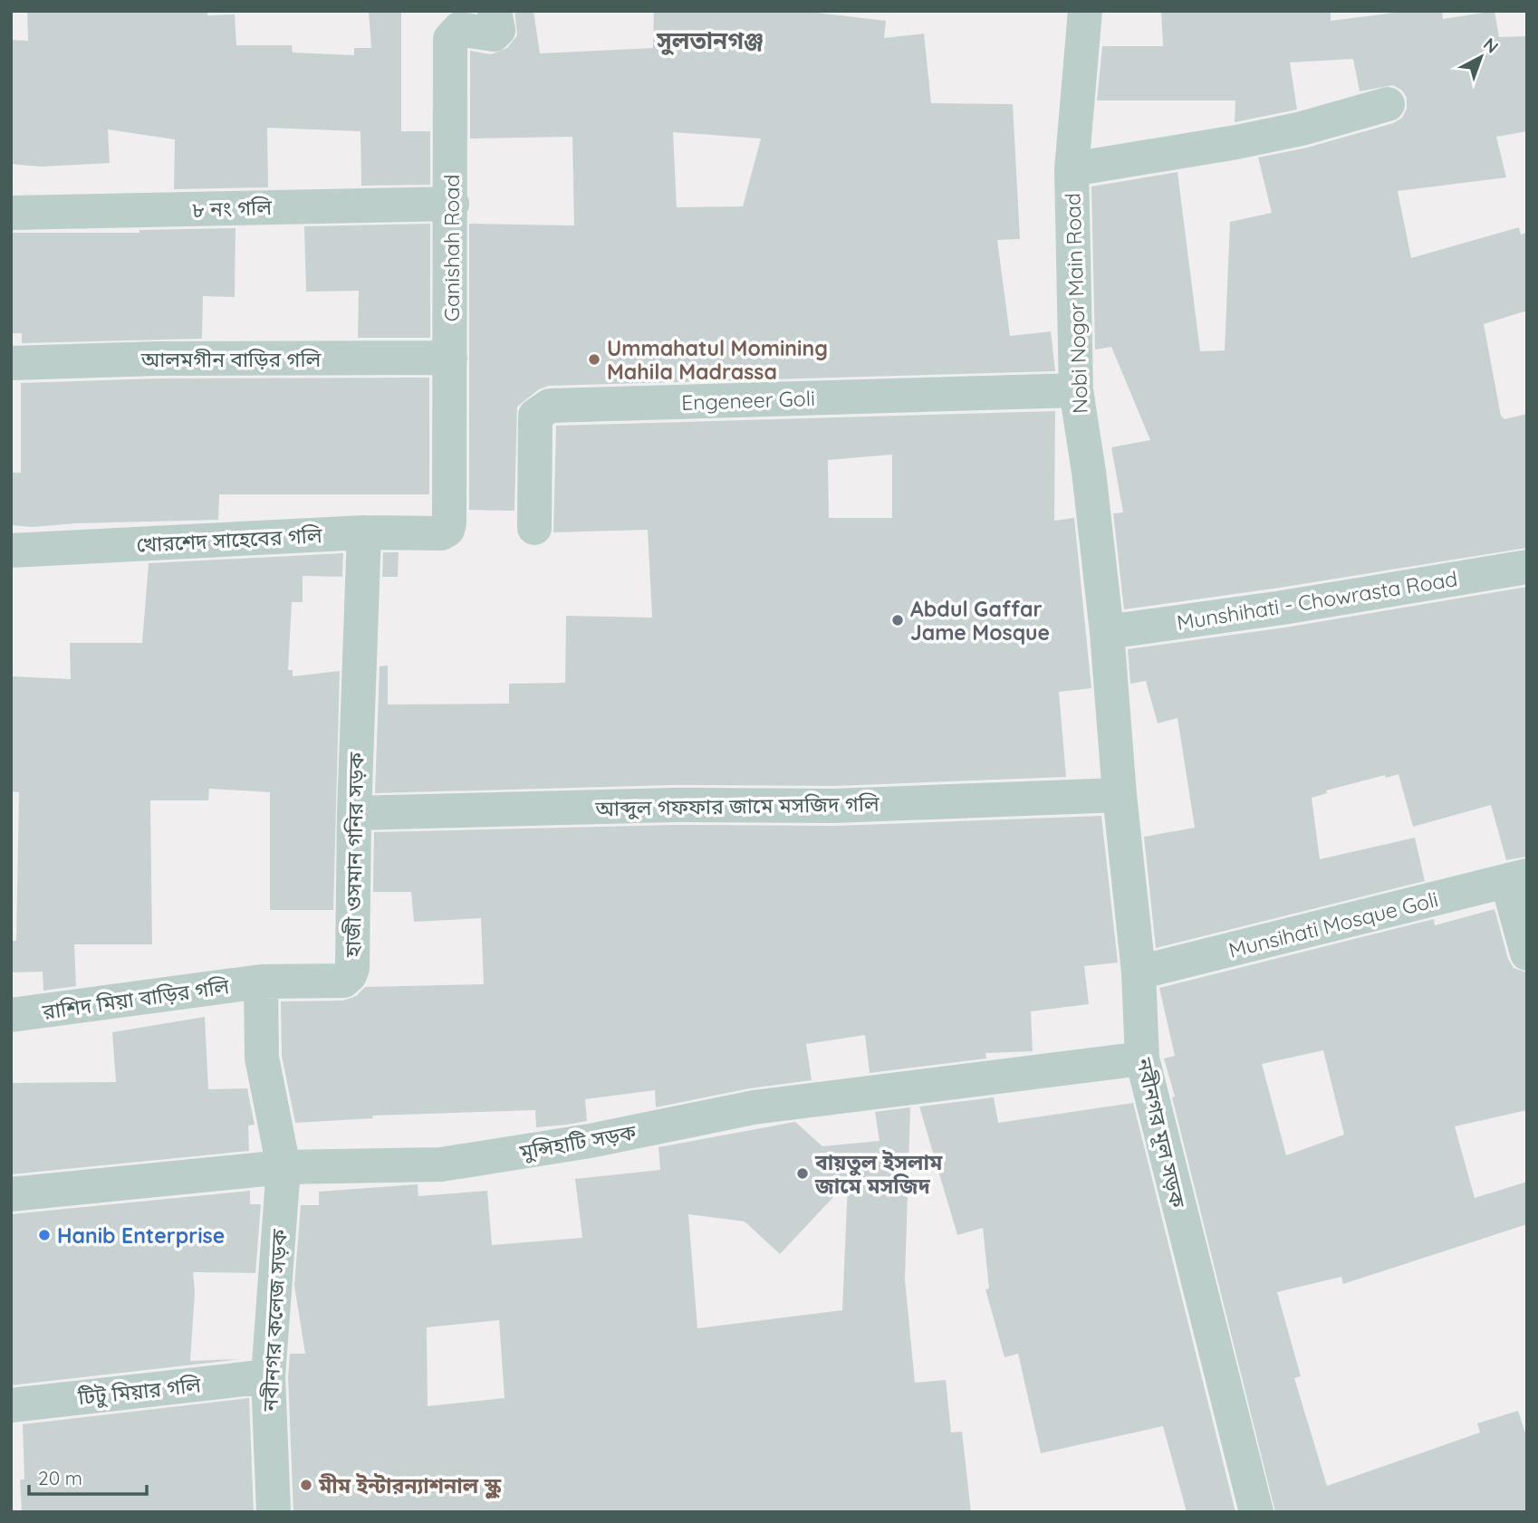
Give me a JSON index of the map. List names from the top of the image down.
{
  "streets": {
    "street": [
      "৮ নং গলি",
      "Ganishah Road",
      "Nobi Nogor Main Road",
      "আলমগীন বাড়ির গলি",
      "Engeneer Goli",
      "খোরশেদ সাহেবের গলি",
      "Munshihati - Chowrasta Road",
      "আব্দুল গফফার জামে মসজিদ গলি",
      "হাজী ওসমান গনির সড়ক",
      "Munsihati Mosque Goli",
      "রাশিদ মিয়া বাড়ির গলি",
      "নবীনগর মূল সড়ক",
      "মুন্সিহাটি সড়ক",
      "নবীনগর কলেজ সড়ক",
      "টিটু মিয়ার গলি"
    ]
  },
  "crossings": [
    ["৮ নং গলি", "Ganishah Road"],
    ["Ganishah Road", "আলমগীন বাড়ির গলি"],
    ["Ganishah Road", "খোরশেদ সাহেবের গলি"],
    ["Nobi Nogor Main Road", "Engeneer Goli"],
    ["Nobi Nogor Main Road", "Munshihati - Chowrasta Road"],
    ["Nobi Nogor Main Road", "নবীনগর মূল সড়ক"],
    ["খোরশেদ সাহেবের গলি", "হাজী ওসমান গনির সড়ক"],
    ["Munshihati - Chowrasta Road", "নবীনগর মূল সড়ক"],
    ["আব্দুল গফফার জামে মসজিদ গলি", "হাজী ওসমান গনির সড়ক"],
    ["আব্দুল গফফার জামে মসজিদ গলি", "নবীনগর মূল সড়ক"],
    ["হাজী ওসমান গনির সড়ক", "রাশিদ মিয়া বাড়ির গলি"],
    ["Munsihati Mosque Goli", "নবীনগর মূল সড়ক"],
    ["নবীনগর মূল সড়ক", "মুন্সিহাটি সড়ক"],
    ["মুন্সিহাটি সড়ক", "নবীনগর কলেজ সড়ক"],
    ["নবীনগর কলেজ সড়ক", "টিটু মিয়ার গলি"]
  ],
  "districts": ["সুলতানগঞ্জ"],
  "places": [
    "Ummahatul Momining Mahila Madrassa",
    "Abdul Gaffar Jame Mosque",
    "বায়তুল ইসলাম জামে মসজিদ",
    "Hanib Enterprise",
    "মীম ইন্টারন্যাশনাল স্কুল"
  ],
  "scale_bar": "20 m",
  "north": "top right"
}
